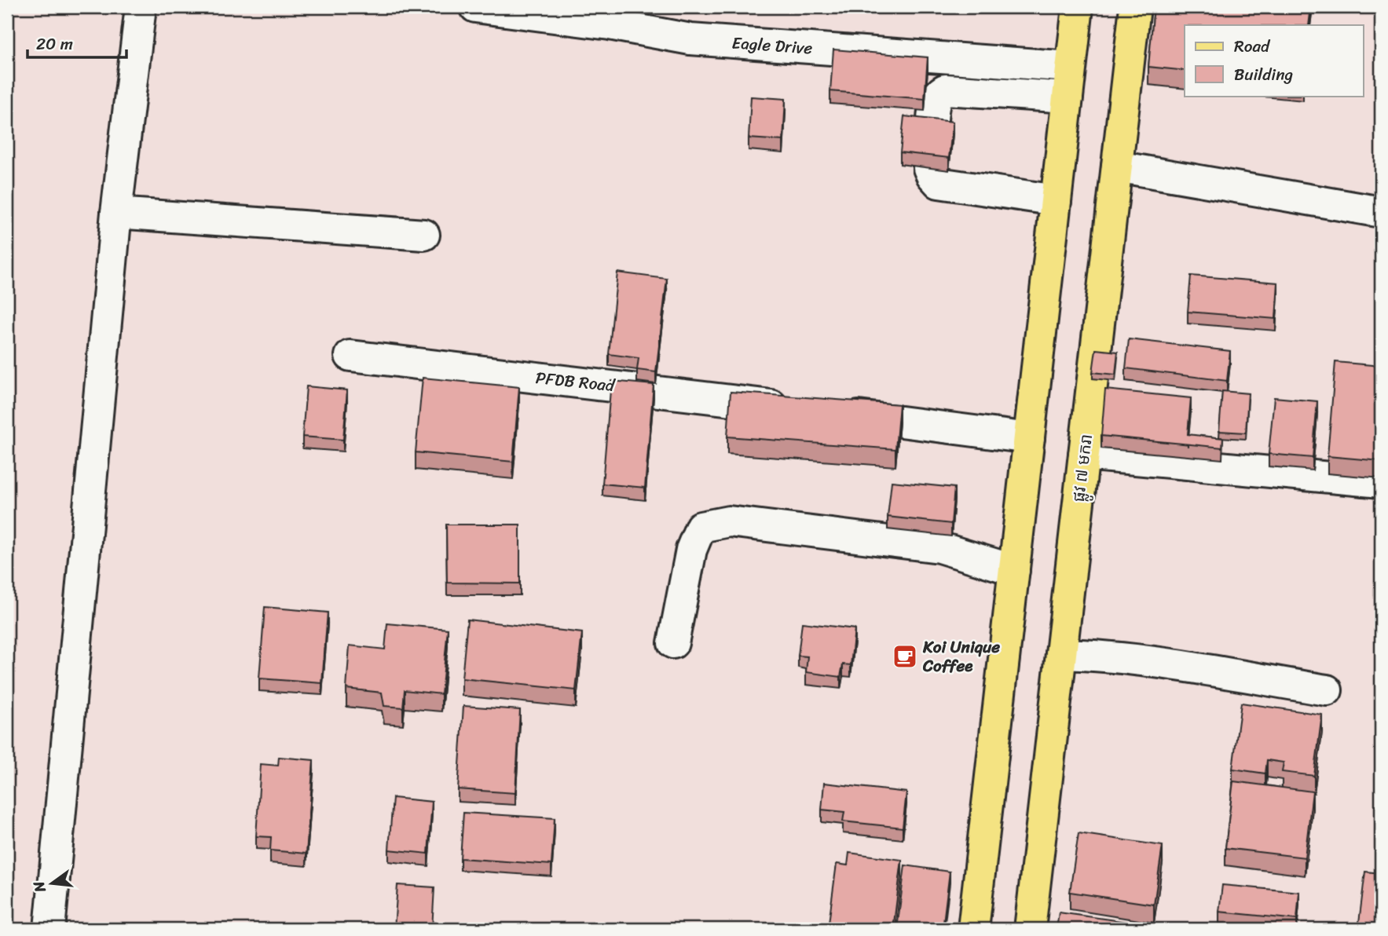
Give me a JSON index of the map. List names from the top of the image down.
{
  "streets": {
    "main road": ["ផ្លូវ ៧ មករា"],
    "street": ["Eagle Drive", "PFDB Road"]
  },
  "places": {
    "cafe": ["Koi Unique Coffee"]
  },
  "legend": ["Road", "Building"],
  "scale_bar": "20 m",
  "north": "left"
}
